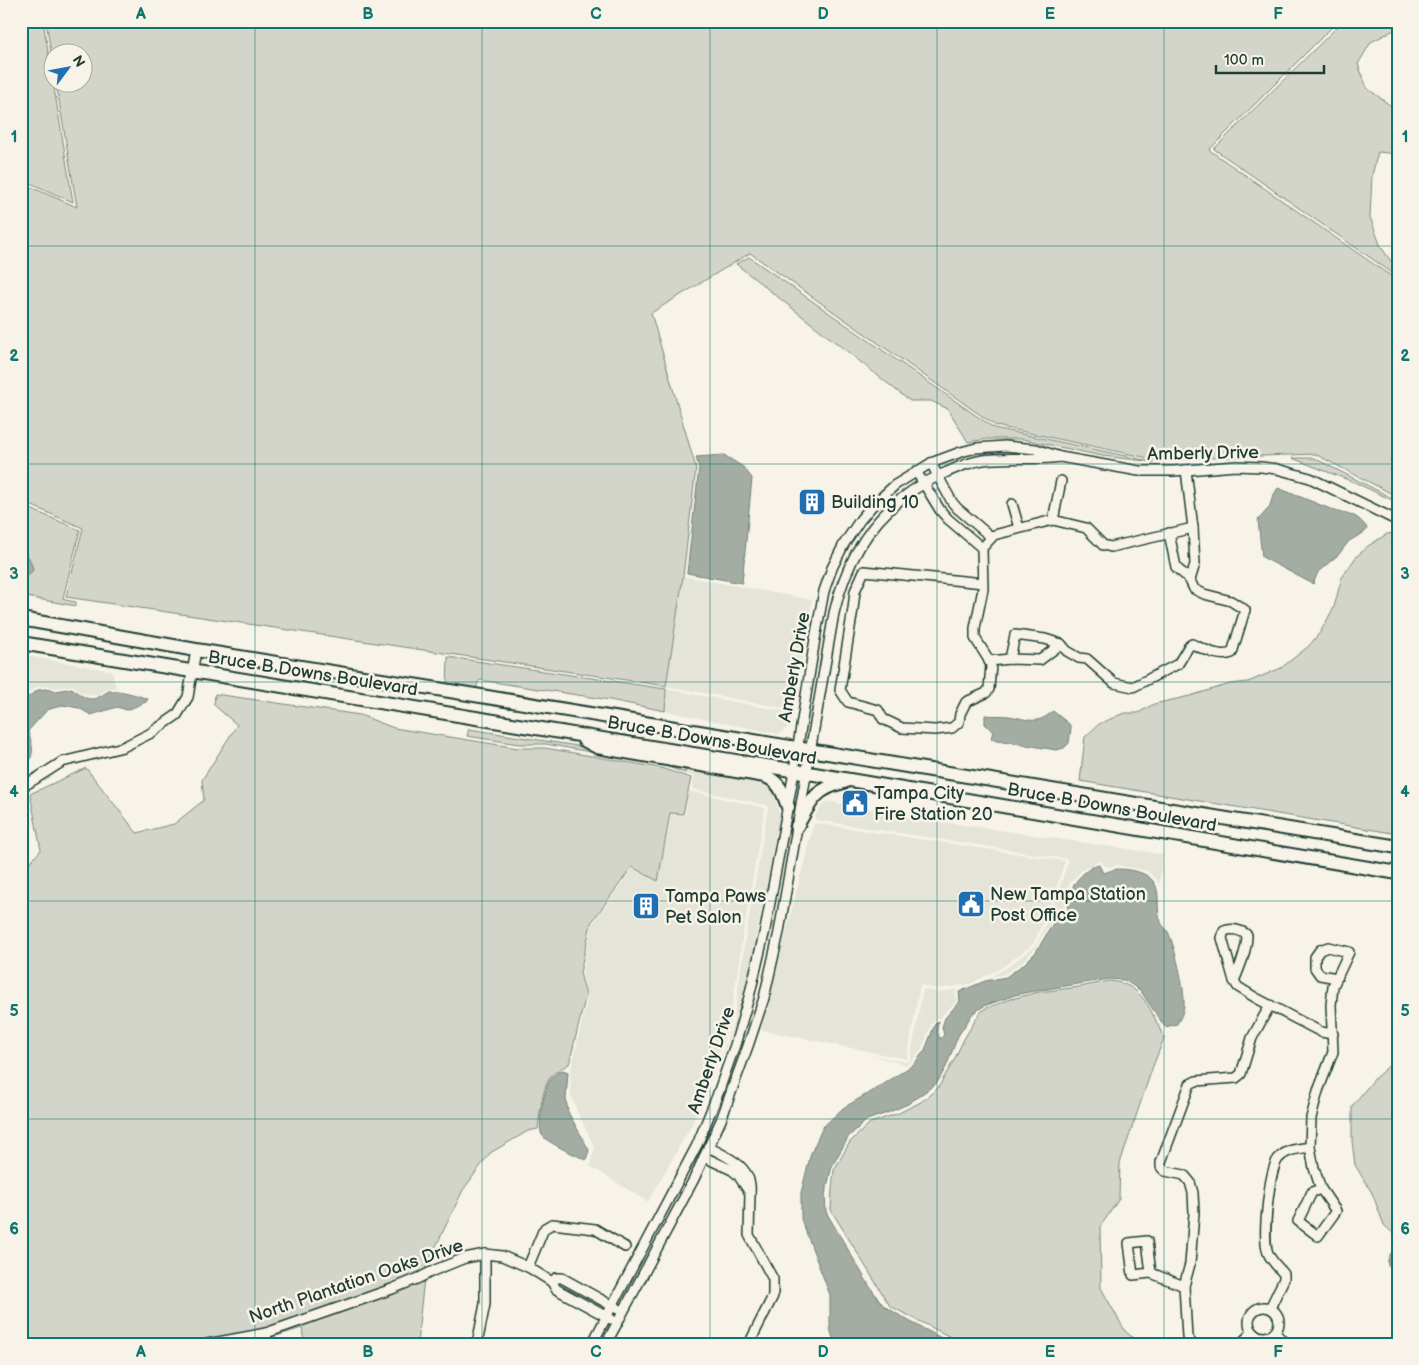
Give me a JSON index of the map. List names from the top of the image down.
{
  "streets": {
    "main road": ["Bruce B Downs Boulevard"],
    "street": ["Amberly Drive", "North Plantation Oaks Drive"]
  },
  "crossings": [
    ["Amberly Drive", "Bruce B Downs Boulevard"]
  ],
  "places": {
    "building": ["Building 10", "Tampa Paws Pet Salon"],
    "public building": ["Tampa City Fire Station 20", "New Tampa Station Post Office"]
  },
  "scale_bar": "100 m",
  "north": "top right",
  "grid": {
    "columns": [
      "A",
      "B",
      "C",
      "D",
      "E",
      "F"
    ],
    "rows": [
      "1",
      "2",
      "3",
      "4",
      "5",
      "6"
    ]
  }
}
